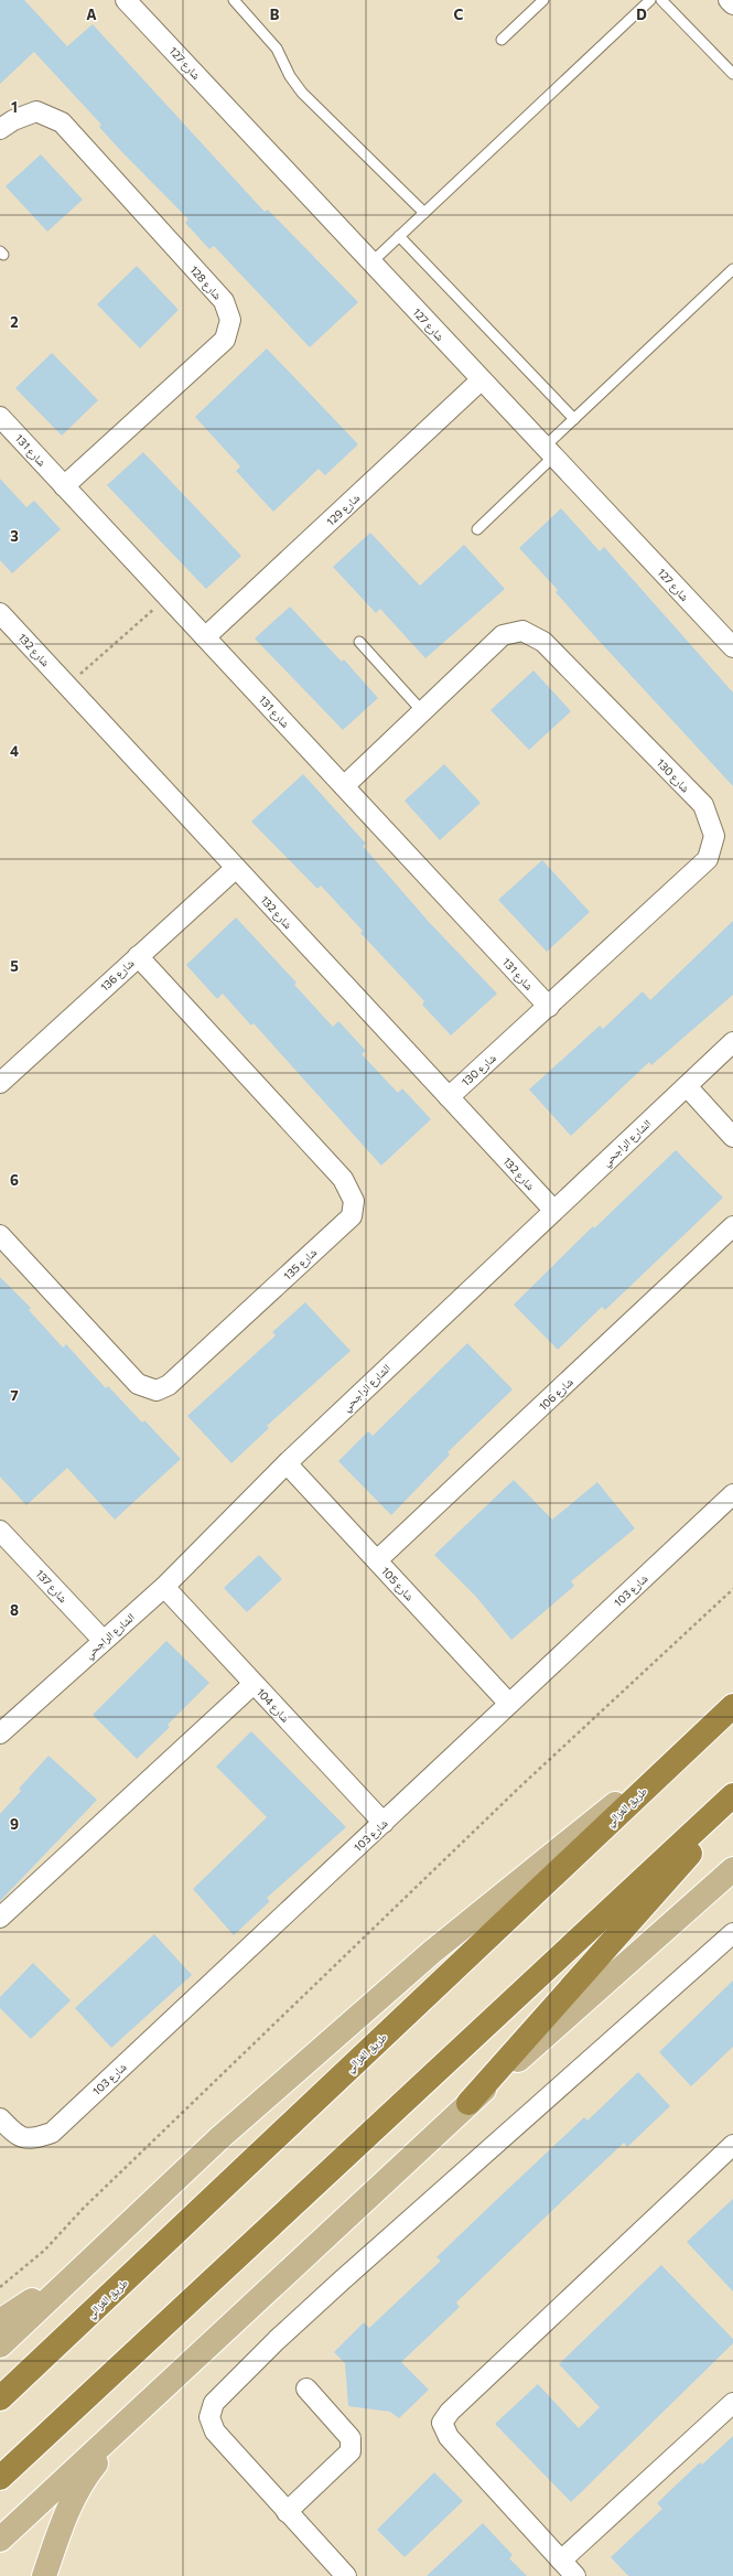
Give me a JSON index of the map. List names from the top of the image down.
{
  "streets": {
    "highway": ["طريق الغزالي"],
    "street": [
      "شارع 127",
      "شارع 128",
      "شارع 131",
      "شارع 129",
      "شارع 132",
      "شارع 130",
      "شارع 136",
      "الشارع الراجحي",
      "شارع 135",
      "شارع 106",
      "شارع 105",
      "شارع 137",
      "شارع 103",
      "شارع 104"
    ]
  },
  "crossings": [
    ["شارع 127", "شارع 129"],
    ["شارع 128", "شارع 131"],
    ["شارع 131", "شارع 129"],
    ["شارع 131", "شارع 130"],
    ["شارع 132", "شارع 130"],
    ["شارع 132", "شارع 136"],
    ["شارع 132", "الشارع الراجحي"],
    ["شارع 136", "شارع 135"],
    ["الشارع الراجحي", "شارع 105"],
    ["الشارع الراجحي", "شارع 137"],
    ["الشارع الراجحي", "شارع 104"],
    ["شارع 106", "شارع 105"],
    ["شارع 105", "شارع 103"],
    ["شارع 103", "شارع 104"]
  ],
  "grid": {
    "columns": [
      "A",
      "B",
      "C",
      "D"
    ],
    "rows": [
      "1",
      "2",
      "3",
      "4",
      "5",
      "6",
      "7",
      "8",
      "9"
    ]
  }
}
